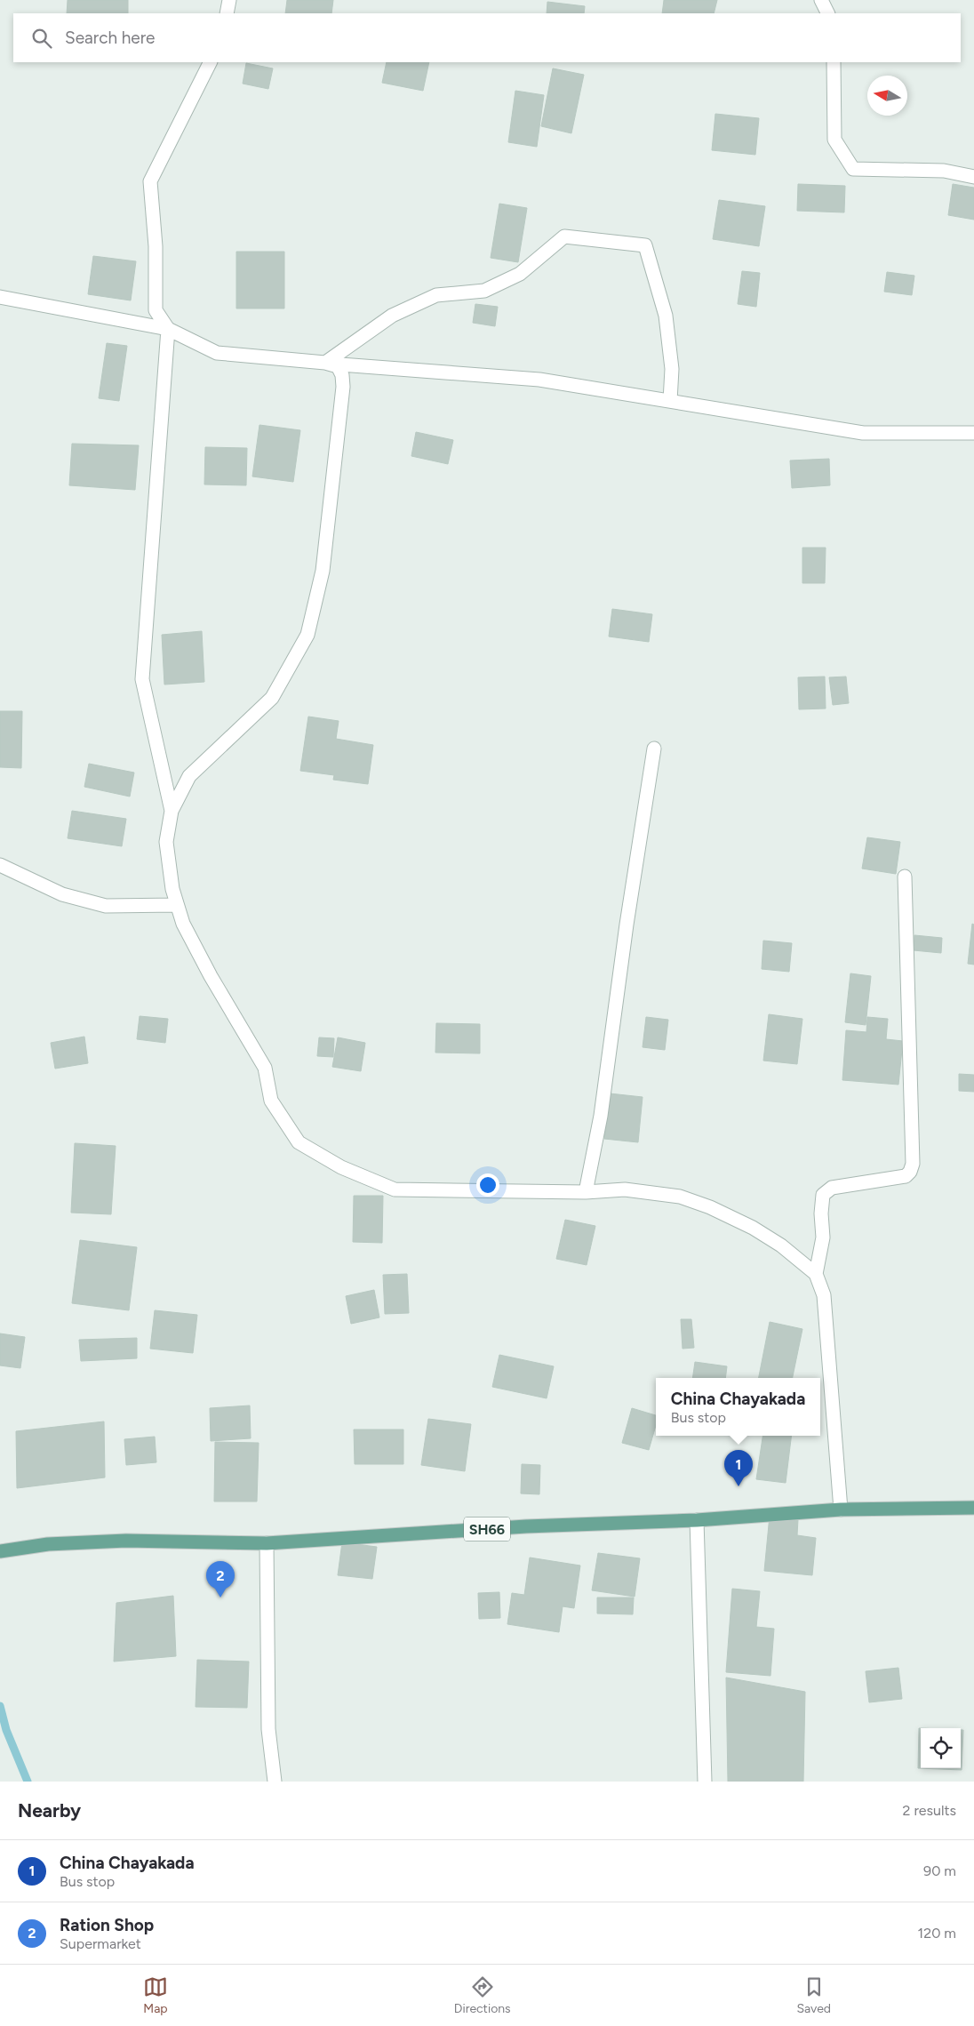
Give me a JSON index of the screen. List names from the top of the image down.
{
  "streets": {
    "main road": ["SH66"]
  },
  "north": "left",
  "page": {
    "search": "Search here",
    "popup": ["China Chayakada", "Bus stop"],
    "pins": ["1", "2"],
    "heading": ["Nearby", "2 results"],
    "list": [
      {
        "mark": "1",
        "name": "China Chayakada",
        "note": "Bus stop",
        "value": "90 m"
      },
      {
        "mark": "2",
        "name": "Ration Shop",
        "note": "Supermarket",
        "value": "120 m"
      }
    ],
    "nav": ["Map", "Directions", "Saved"]
  }
}
